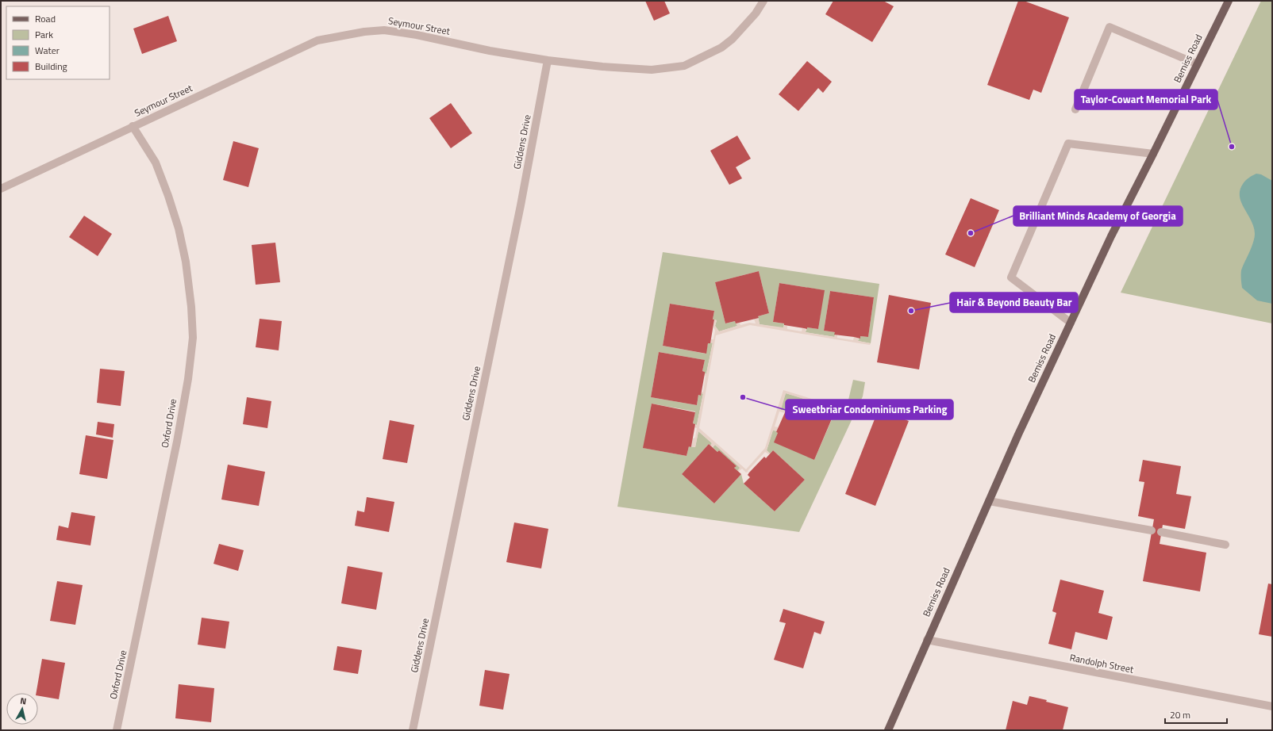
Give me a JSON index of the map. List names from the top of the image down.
{
  "streets": {
    "main road": ["Bemiss Road"],
    "street": [
      "Seymour Street",
      "Giddens Drive",
      "Oxford Drive",
      "Randolph Street"
    ]
  },
  "crossings": [
    ["Seymour Street", "Giddens Drive"],
    ["Seymour Street", "Oxford Drive"],
    ["Bemiss Road", "Randolph Street"]
  ],
  "places": [
    "Taylor-Cowart Memorial Park",
    "Brilliant Minds Academy of Georgia",
    "Hair & Beyond Beauty Bar",
    "Sweetbriar Condominiums Parking"
  ],
  "legend": [
    "Road",
    "Park",
    "Water",
    "Building"
  ],
  "scale_bar": "20 m",
  "north": "top"
}
